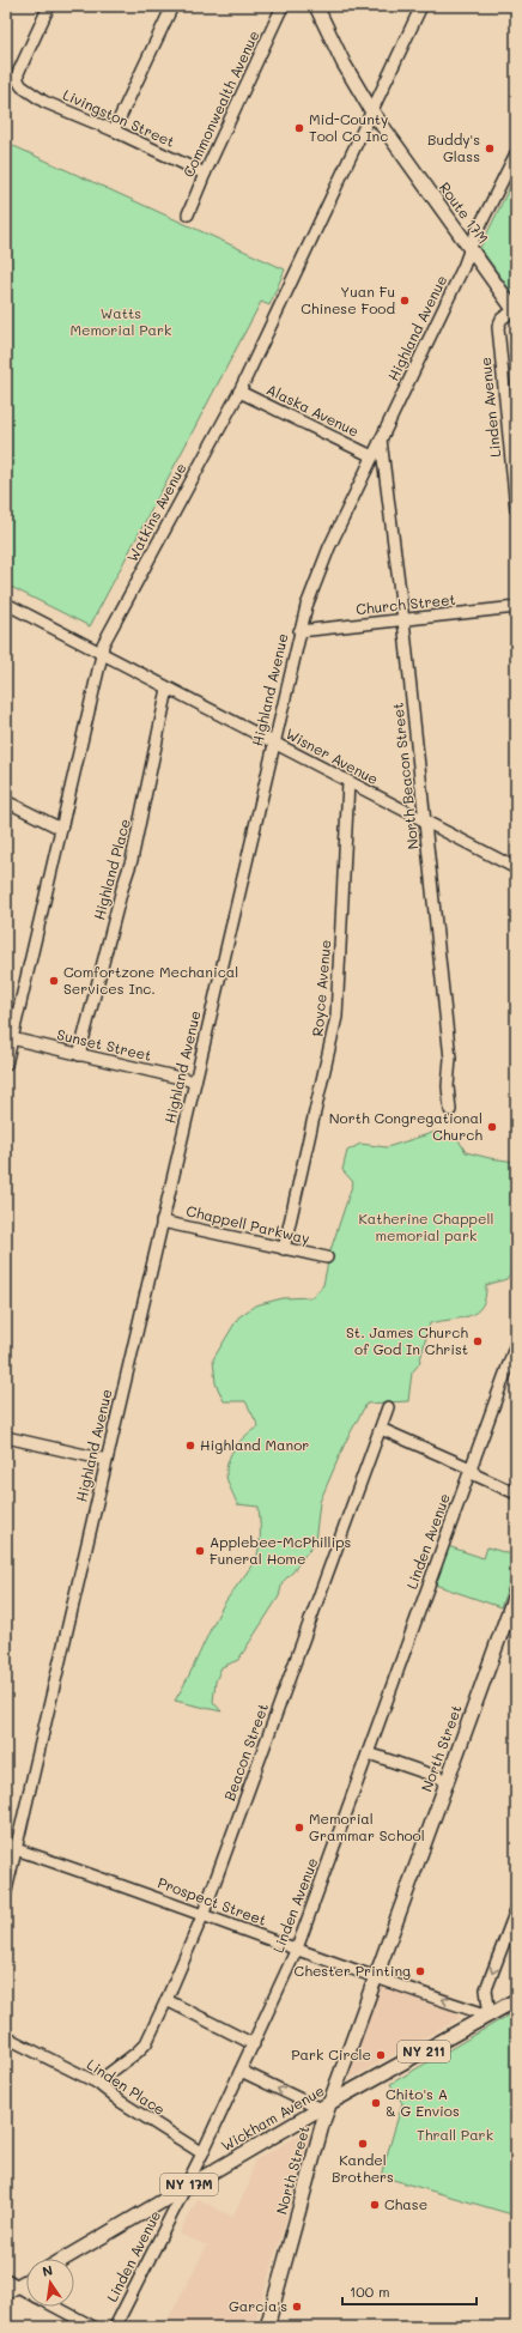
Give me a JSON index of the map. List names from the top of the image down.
{
  "streets": {
    "main road": [
      "Route 17M",
      "North Street",
      "NY 211",
      "Wickham Avenue",
      "NY 17M"
    ],
    "street": [
      "Commonwealth Avenue",
      "Livingston Street",
      "Highland Avenue",
      "Linden Avenue",
      "Alaska Avenue",
      "Watkins Avenue",
      "Church Street",
      "Wisner Avenue",
      "North Beacon Street",
      "Highland Place",
      "Royce Avenue",
      "Sunset Street",
      "Chappell Parkway",
      "Beacon Street",
      "Prospect Street",
      "Linden Place"
    ]
  },
  "crossings": [
    ["Commonwealth Avenue", "Livingston Street"],
    ["Route 17M", "Highland Avenue"],
    ["Route 17M", "Linden Avenue"],
    ["Route 17M", "Watkins Avenue"],
    ["Highland Avenue", "Alaska Avenue"],
    ["Highland Avenue", "Church Street"],
    ["Highland Avenue", "Wisner Avenue"],
    ["Highland Avenue", "North Beacon Street"],
    ["Highland Avenue", "Sunset Street"],
    ["Highland Avenue", "Chappell Parkway"],
    ["Highland Avenue", "Prospect Street"],
    ["Linden Avenue", "Prospect Street"],
    ["Linden Avenue", "Linden Place"],
    ["Linden Avenue", "Wickham Avenue"],
    ["Alaska Avenue", "Watkins Avenue"],
    ["Watkins Avenue", "Wisner Avenue"],
    ["Watkins Avenue", "Sunset Street"],
    ["Church Street", "North Beacon Street"],
    ["Wisner Avenue", "North Beacon Street"],
    ["Wisner Avenue", "Highland Place"],
    ["Wisner Avenue", "Royce Avenue"],
    ["Highland Place", "Sunset Street"],
    ["Royce Avenue", "Chappell Parkway"],
    ["North Street", "Prospect Street"],
    ["North Street", "Wickham Avenue"],
    ["Beacon Street", "Prospect Street"],
    ["Beacon Street", "Linden Place"],
    ["Prospect Street", "Wickham Avenue"]
  ],
  "parks": ["Watts Memorial Park", "Katherine Chappell memorial park", "Thrall Park"],
  "places": [
    "Mid-County Tool Co Inc",
    "Buddy's Glass",
    "Yuan Fu Chinese Food",
    "Comfortzone Mechanical Services Inc.",
    "North Congregational Church",
    "St. James Church of God In Christ",
    "Highland Manor",
    "Applebee-McPhillips Funeral Home",
    "Memorial Grammar School",
    "Chester Printing",
    "Park Circle",
    "Chito's A & G Envios",
    "Kandel Brothers",
    "Chase",
    "Garcia's"
  ],
  "scale_bar": "100 m",
  "north": "top"
}
